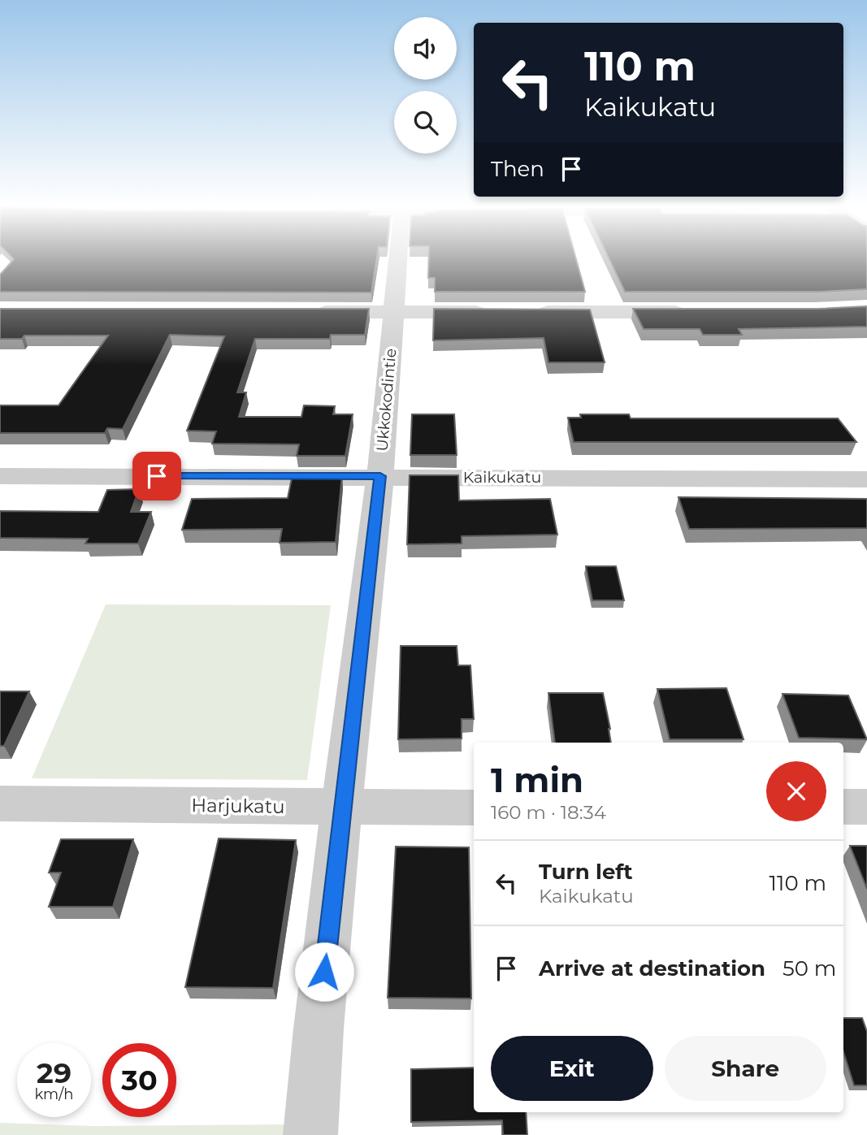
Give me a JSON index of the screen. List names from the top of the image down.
{
  "streets": {
    "street": ["Ukkokodintie", "Kaikukatu", "Harjukatu"]
  },
  "crossings": [
    ["Ukkokodintie", "Kaikukatu"],
    ["Ukkokodintie", "Harjukatu"]
  ],
  "page": {
    "turn": ["110 m", "Kaikukatu"],
    "then": "Then",
    "heading": ["1 min", "160 m · 18:34"],
    "list": [
      {
        "name": "Turn left",
        "note": "Kaikukatu",
        "value": "110 m"
      },
      {
        "name": "Arrive at destination",
        "value": "50 m"
      }
    ],
    "buttons": ["Exit", "Share"],
    "speed": "29 km/h",
    "limit": "30"
  }
}
